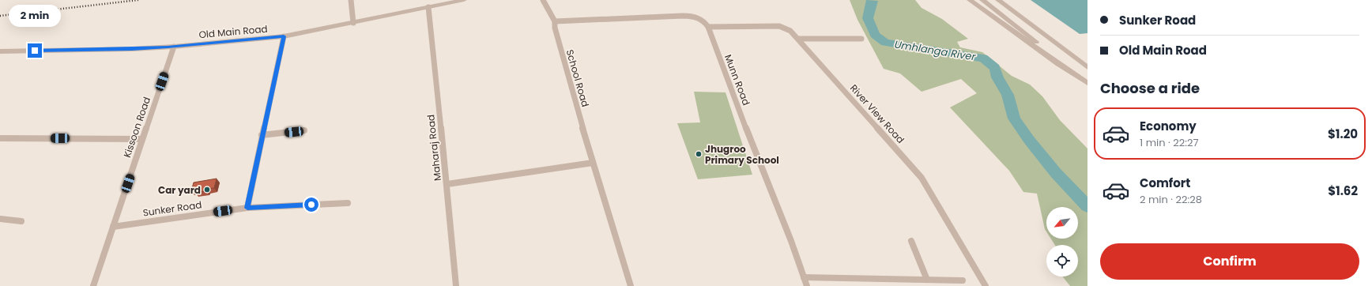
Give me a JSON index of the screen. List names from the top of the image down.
{
  "streets": {
    "street": [
      "Old Main Road",
      "School Road",
      "Munn Road",
      "River View Road",
      "Kissoon Road",
      "Maharaj Road",
      "Sunker Road"
    ]
  },
  "crossings": [
    ["Old Main Road", "Kissoon Road"],
    ["Old Main Road", "Maharaj Road"],
    ["Munn Road", "River View Road"],
    ["Kissoon Road", "Sunker Road"]
  ],
  "water": ["Umhlanga River"],
  "places": ["Jhugroo Primary School", "Car yard"],
  "north": "bottom left",
  "page": {
    "banner": ["Sunker Road", "Old Main Road"],
    "bubble": "2 min",
    "heading": "Choose a ride",
    "list": [
      {
        "name": "Economy",
        "note": "1 min · 22:27",
        "value": "$1.20"
      },
      {
        "name": "Comfort",
        "note": "2 min · 22:28",
        "value": "$1.62"
      }
    ],
    "buttons": "Confirm"
  }
}
